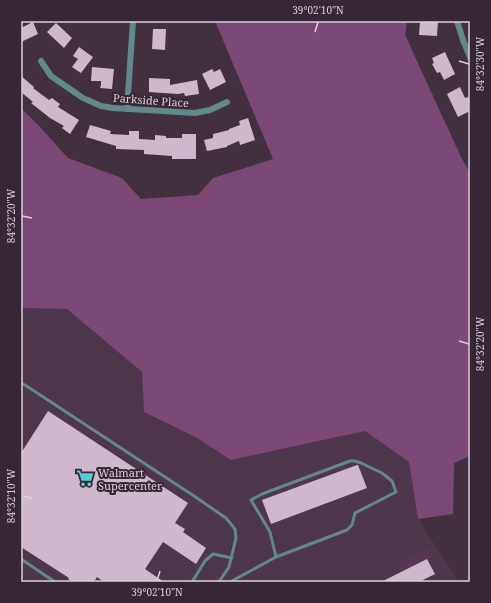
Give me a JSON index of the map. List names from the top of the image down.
{
  "streets": {
    "street": ["Parkside Place"]
  },
  "places": {
    "supermarket": ["Walmart Supercenter"]
  },
  "coordinates": [
    "39°02'10\"N",
    "84°32'30\"W",
    "84°32'20\"W",
    "84°32'10\"W"
  ]
}
